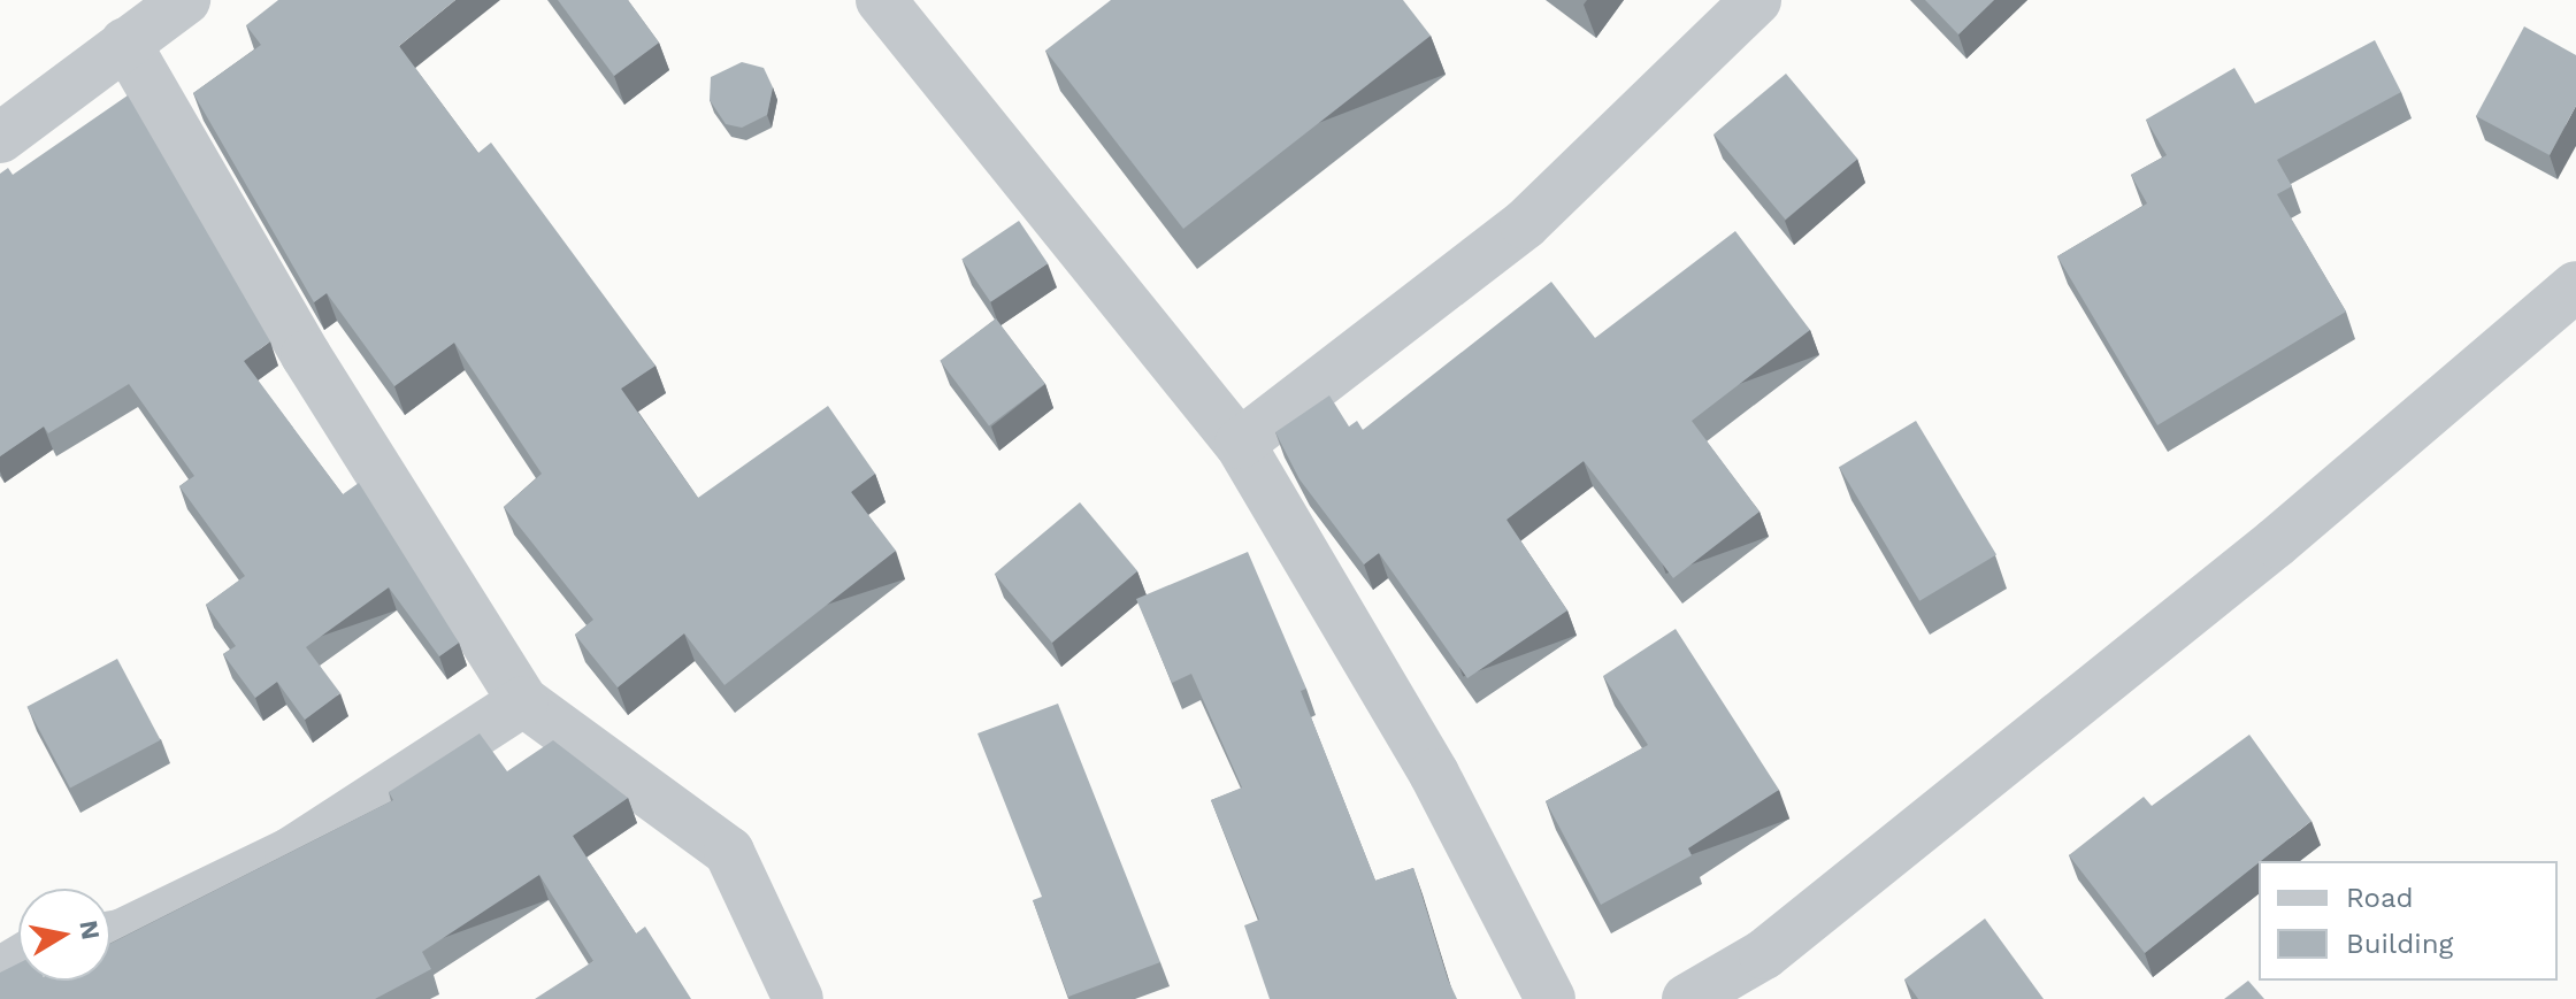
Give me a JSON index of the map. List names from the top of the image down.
{
  "legend": ["Road", "Building"],
  "north": "right"
}
